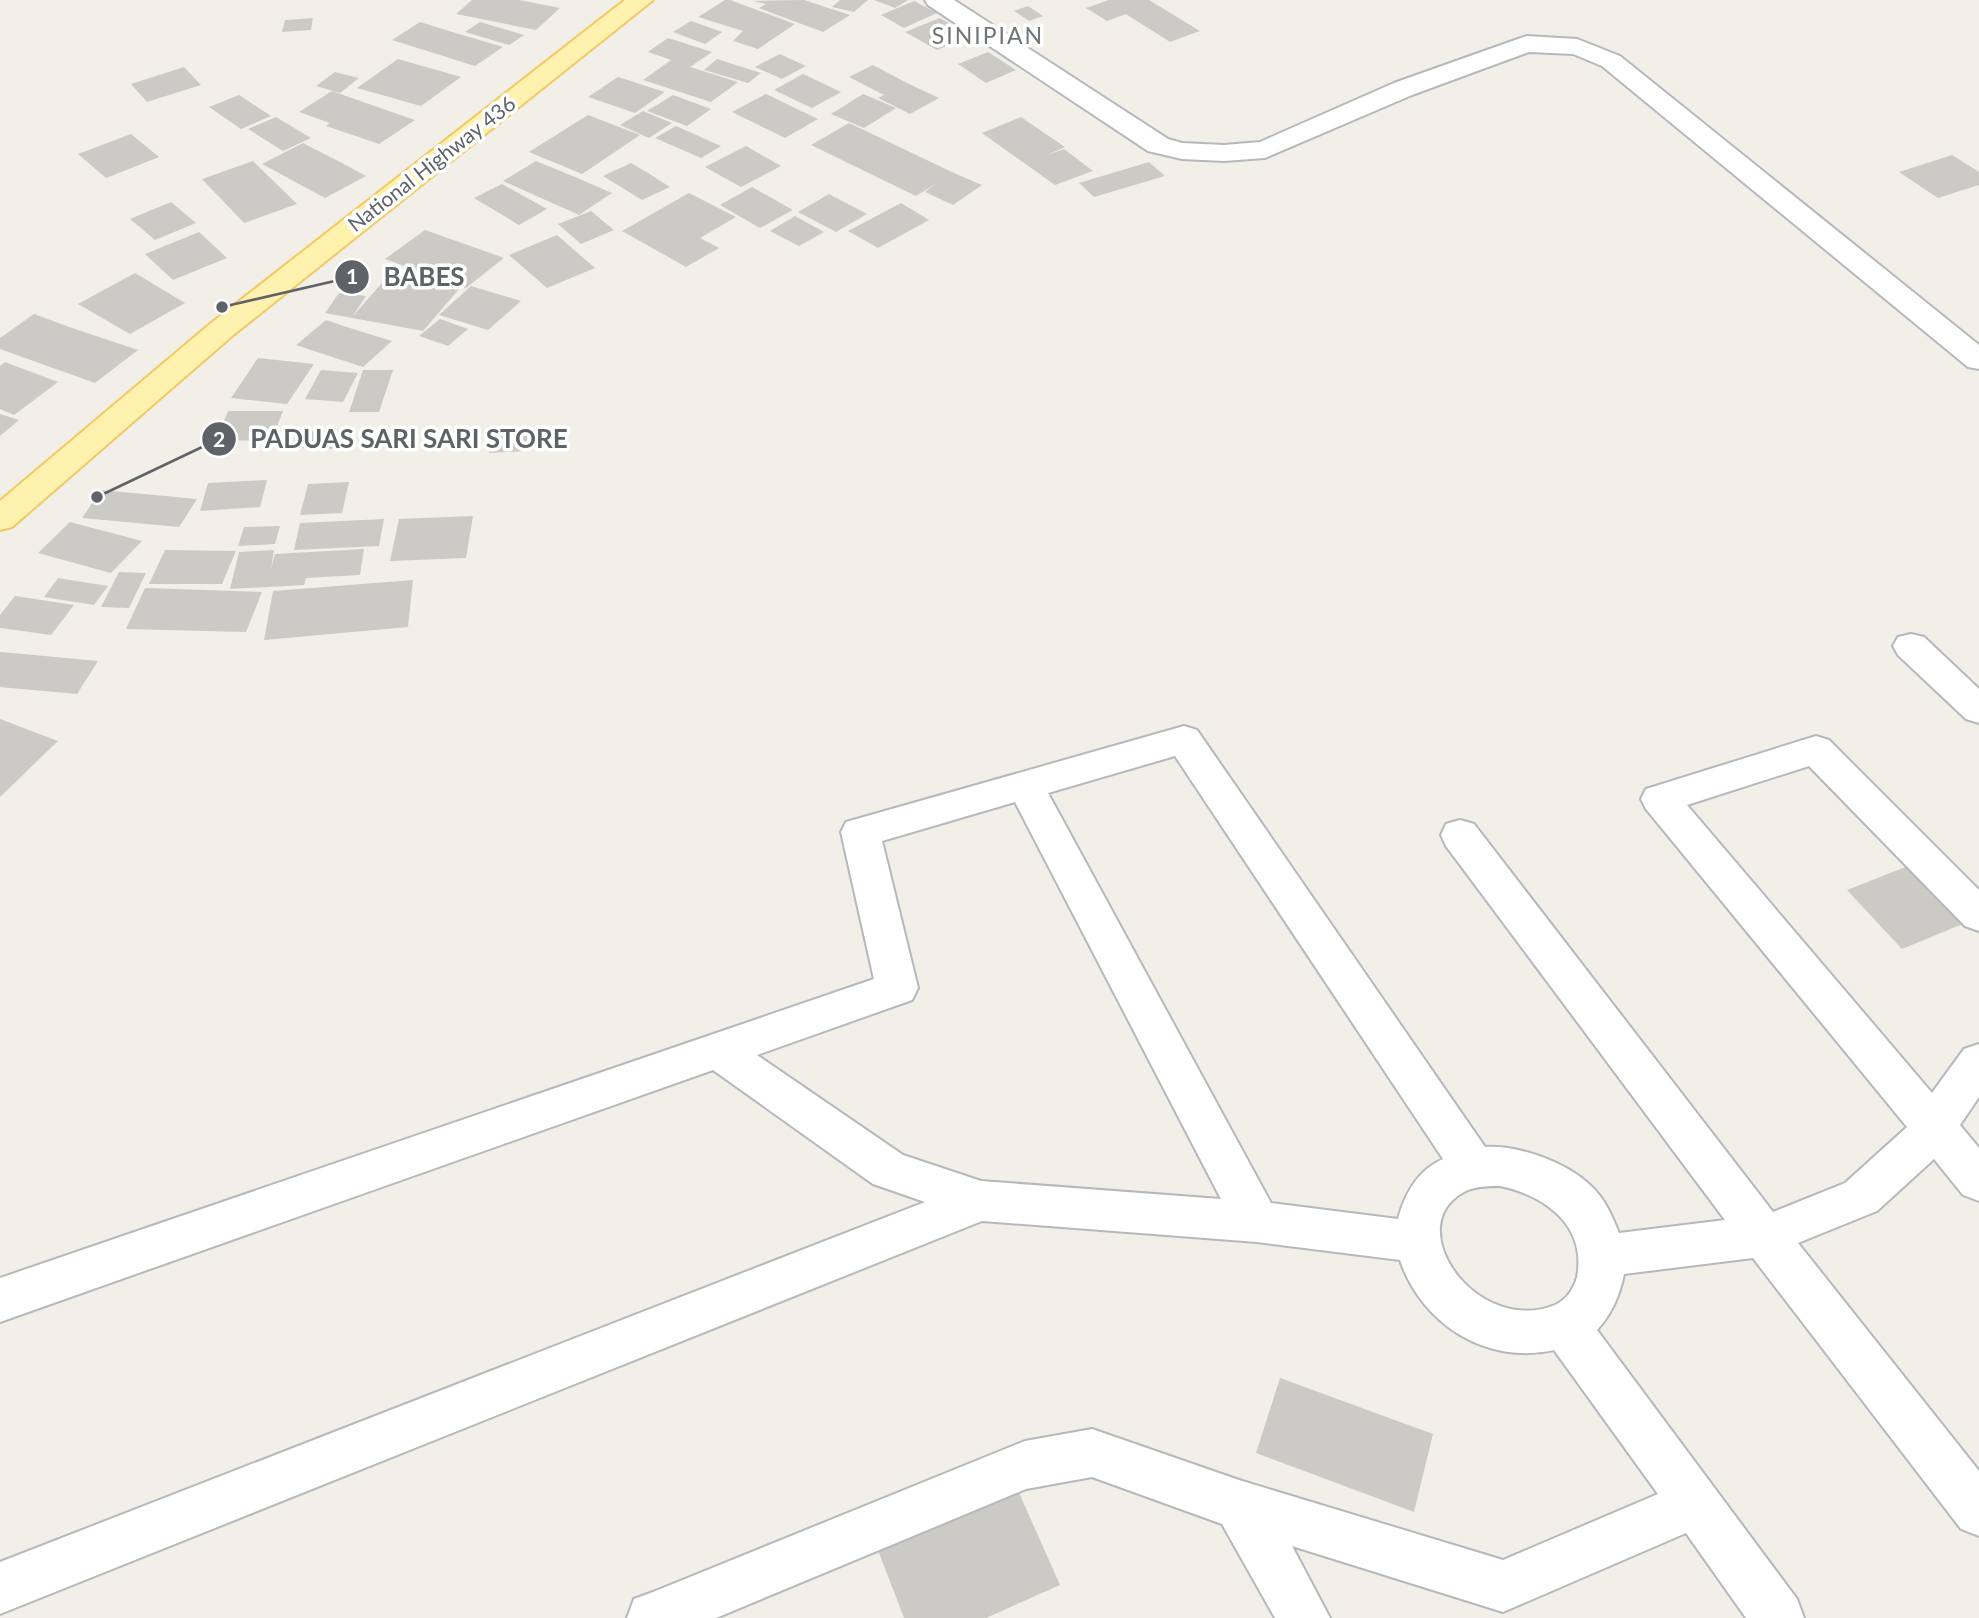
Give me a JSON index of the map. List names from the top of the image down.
{
  "streets": {
    "main road": ["National Highway 436"]
  },
  "districts": ["SINIPIAN"],
  "places": ["BABES", "PADUAS SARI SARI STORE"]
}
